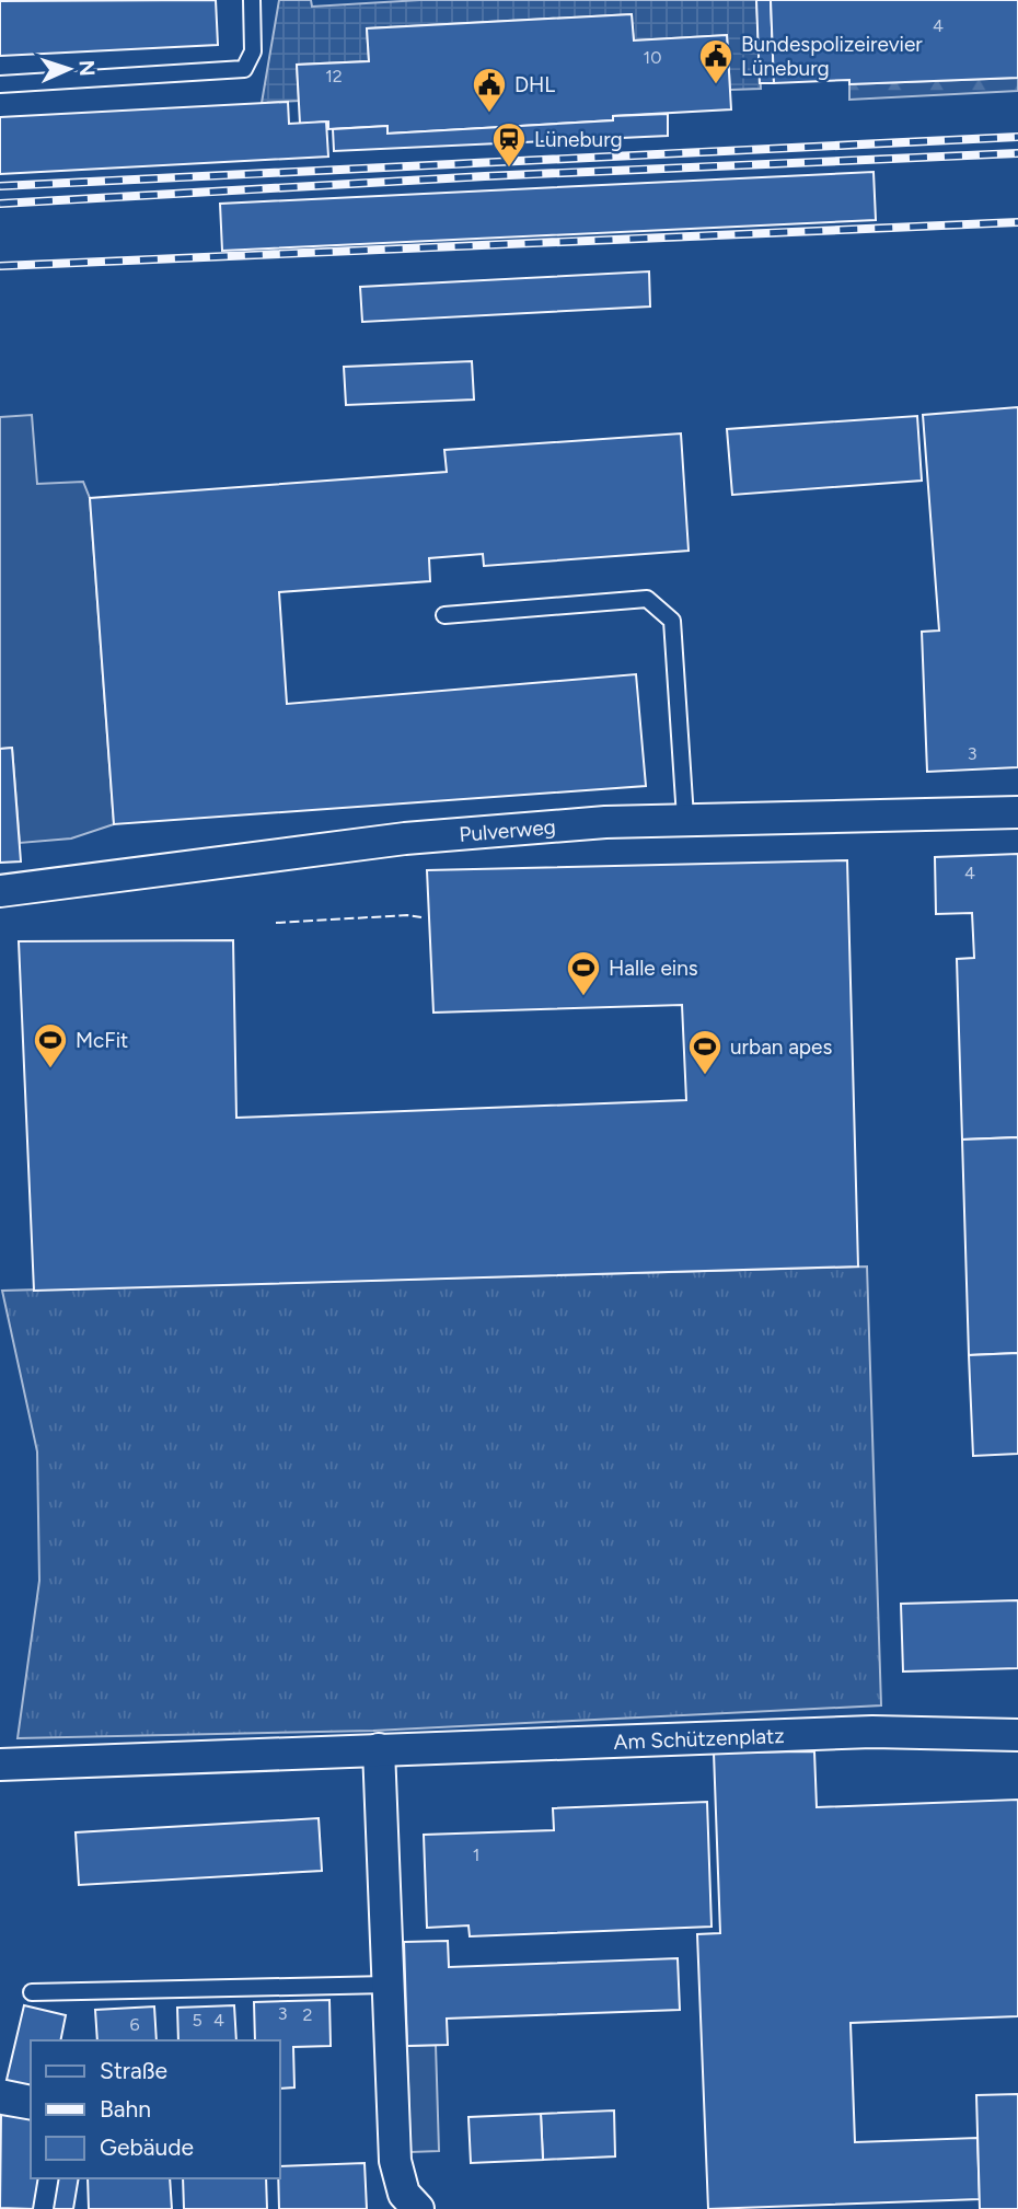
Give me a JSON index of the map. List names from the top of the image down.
{
  "streets": {
    "street": ["Pulverweg", "Am Schützenplatz"]
  },
  "places": {
    "public building": ["Bundespolizeirevier Lüneburg", "DHL"],
    "station": ["Lüneburg"],
    "sports": ["Halle eins", "McFit", "urban apes"]
  },
  "house_numbers": [
    "4",
    "10",
    "12",
    "3",
    "4",
    "1",
    "3",
    "2",
    "5",
    "4",
    "6"
  ],
  "legend": ["Straße", "Bahn", "Gebäude"],
  "north": "right"
}
